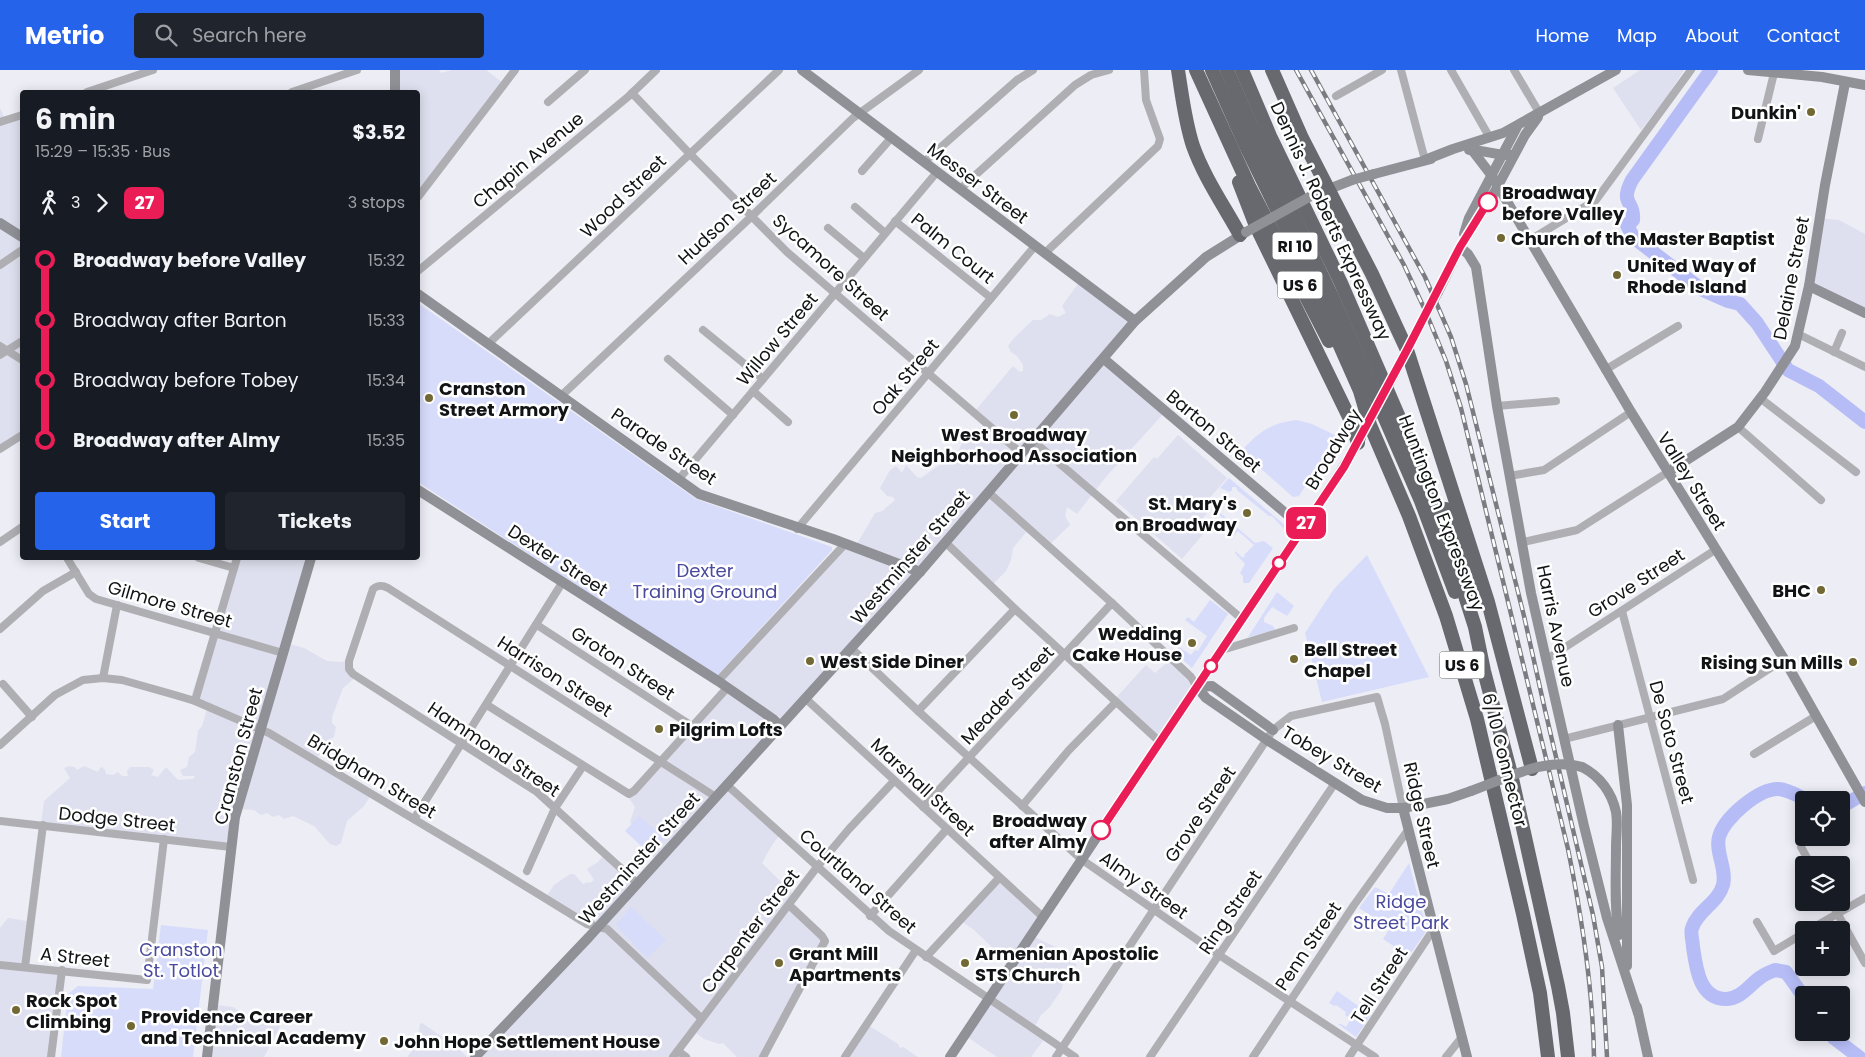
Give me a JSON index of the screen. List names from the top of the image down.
{
  "streets": {
    "highway": [
      "Dennis J. Roberts Expressway",
      "RI 10",
      "US 6",
      "Huntington Expressway",
      "6/10 Connector"
    ],
    "main road": [
      "Messer Street",
      "Delaine Street",
      "Barton Street",
      "Parade Street",
      "Broadway",
      "Valley Street",
      "Westminster Street",
      "Dexter Street",
      "Harris Avenue",
      "Cranston Street",
      "Tobey Street",
      "Ridge Street"
    ],
    "street": [
      "Chapin Avenue",
      "Wood Street",
      "Hudson Street",
      "Palm Court",
      "Sycamore Street",
      "Willow Street",
      "Oak Street",
      "Grove Street",
      "Gilmore Street",
      "Groton Street",
      "Harrison Street",
      "Meader Street",
      "De Soto Street",
      "Hammond Street",
      "Bridgham Street",
      "Marshall Street",
      "Dodge Street",
      "Courtland Street",
      "Almy Street",
      "Ring Street",
      "Carpenter Street",
      "Penn Street",
      "A Street",
      "Tell Street"
    ]
  },
  "crossings": [
    ["Chapin Avenue", "Sycamore Street"],
    ["Messer Street", "Hudson Street"],
    ["Messer Street", "Willow Street"],
    ["Messer Street", "Oak Street"],
    ["Messer Street", "Westminster Street"],
    ["Wood Street", "Sycamore Street"],
    ["Wood Street", "Parade Street"],
    ["Hudson Street", "Sycamore Street"],
    ["Hudson Street", "Parade Street"],
    ["Dennis J. Roberts Expressway", "Huntington Expressway"],
    ["Dennis J. Roberts Expressway", "6/10 Connector"],
    ["Palm Court", "Willow Street"],
    ["Palm Court", "Oak Street"],
    ["Sycamore Street", "Willow Street"],
    ["Sycamore Street", "Oak Street"],
    ["Sycamore Street", "Westminster Street"],
    ["Delaine Street", "Valley Street"],
    ["Delaine Street", "Harris Avenue"],
    ["US 6", "Broadway"],
    ["US 6", "Huntington Expressway"],
    ["US 6", "6/10 Connector"],
    ["Willow Street", "Parade Street"],
    ["Oak Street", "Parade Street"],
    ["Barton Street", "Broadway"],
    ["Barton Street", "Westminster Street"],
    ["Parade Street", "Westminster Street"],
    ["Broadway", "Valley Street"],
    ["Broadway", "Huntington Expressway"],
    ["Broadway", "Westminster Street"],
    ["Broadway", "Harris Avenue"],
    ["Broadway", "Tobey Street"],
    ["Broadway", "6/10 Connector"],
    ["Broadway", "Marshall Street"],
    ["Broadway", "Courtland Street"],
    ["Broadway", "Almy Street"],
    ["Valley Street", "Westminster Street"],
    ["Valley Street", "Grove Street"],
    ["Huntington Expressway", "6/10 Connector"],
    ["Westminster Street", "Dexter Street"],
    ["Westminster Street", "Harrison Street"],
    ["Westminster Street", "Hammond Street"],
    ["Westminster Street", "Tobey Street"],
    ["Westminster Street", "Bridgham Street"],
    ["Westminster Street", "Marshall Street"],
    ["Westminster Street", "Courtland Street"],
    ["Westminster Street", "Almy Street"],
    ["Grove Street", "Harris Avenue"],
    ["Grove Street", "De Soto Street"],
    ["Grove Street", "Tobey Street"],
    ["Grove Street", "Ridge Street"],
    ["Grove Street", "Courtland Street"],
    ["Grove Street", "Almy Street"],
    ["Gilmore Street", "Cranston Street"],
    ["Harris Avenue", "Tobey Street"],
    ["Harrison Street", "Hammond Street"],
    ["Meader Street", "Tobey Street"],
    ["Meader Street", "Marshall Street"],
    ["Meader Street", "Almy Street"],
    ["Cranston Street", "Bridgham Street"],
    ["Cranston Street", "Dodge Street"],
    ["Tobey Street", "Ridge Street"],
    ["Tobey Street", "Ring Street"],
    ["Bridgham Street", "Carpenter Street"],
    ["Marshall Street", "Carpenter Street"],
    ["Ridge Street", "Penn Street"],
    ["Ridge Street", "Tell Street"],
    ["Dodge Street", "A Street"],
    ["Courtland Street", "Carpenter Street"],
    ["Almy Street", "Ring Street"],
    ["Almy Street", "Penn Street"],
    ["Almy Street", "Tell Street"]
  ],
  "parks": ["Dexter Training Ground", "Ridge Street Park", "Cranston St. Totlot"],
  "places": [
    "Dunkin'",
    "Broadway before Valley",
    "Church of the Master Baptist",
    "United Way of Rhode Island",
    "Cranston Street Armory",
    "West Broadway Neighborhood Association",
    "St. Mary's on Broadway",
    "BHC",
    "Wedding Cake House",
    "Bell Street Chapel",
    "West Side Diner",
    "Rising Sun Mills",
    "Pilgrim Lofts",
    "Broadway after Almy",
    "Grant Mill Apartments",
    "Armenian Apostolic STS Church",
    "Rock Spot Climbing",
    "Providence Career and Technical Academy",
    "John Hope Settlement House"
  ],
  "lines": ["bus line 27"],
  "page": {
    "header": "Metrio",
    "search": "Search here",
    "nav": [
      "Home",
      "Map",
      "About",
      "Contact"
    ],
    "on_map": "27",
    "heading": ["6 min", "15:29 – 15:35 · Bus", "$3.52"],
    "legs": ["3", "27", "3 stops"],
    "list": [
      {
        "name": "Broadway before Valley",
        "value": "15:32"
      },
      {
        "name": "Broadway after Barton",
        "value": "15:33"
      },
      {
        "name": "Broadway before Tobey",
        "value": "15:34"
      },
      {
        "name": "Broadway after Almy",
        "value": "15:35"
      }
    ],
    "buttons": ["Start", "Tickets"],
    "map_buttons": ["+", "−"]
  }
}
